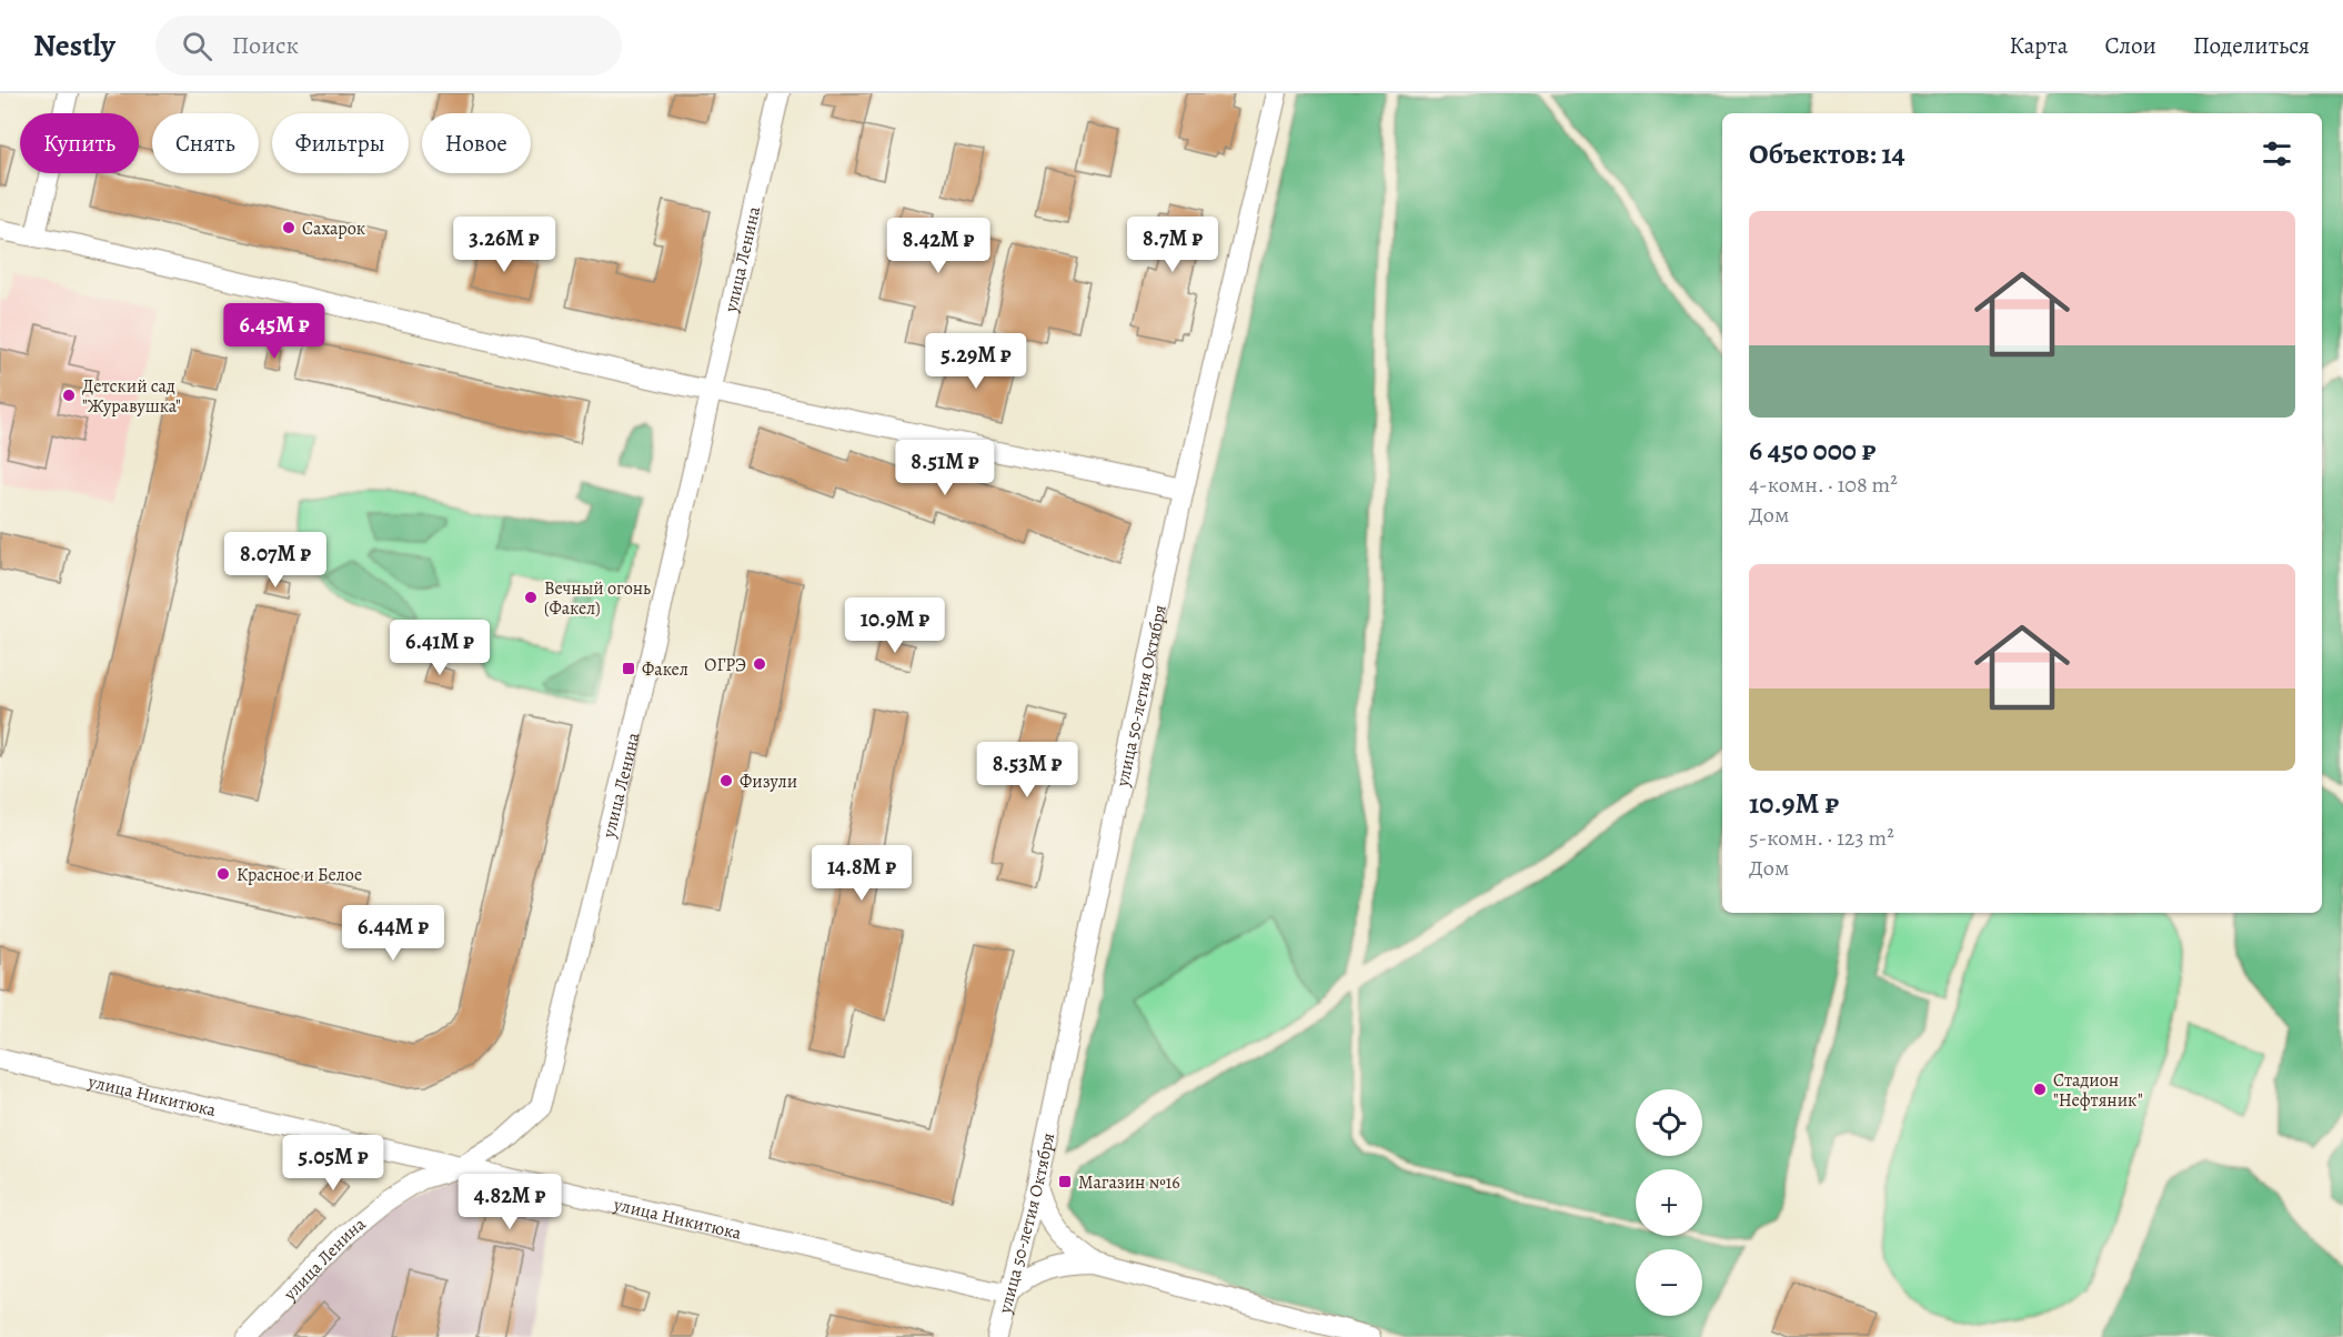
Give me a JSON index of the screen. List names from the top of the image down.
{
  "streets": {
    "street": ["улица Ленина", "улица 50-летия Октября", "улица Никитюка"]
  },
  "crossings": [
    ["улица Ленина", "улица Никитюка"],
    ["улица 50-летия Октября", "улица Никитюка"]
  ],
  "places": {
    "other": [
      "Сахарок",
      "Детский сад \"Журавушка\"",
      "Вечный огонь (Факел)",
      "ОГРЭ",
      "Физули",
      "Красное и Белое",
      "Стадион \"Нефтяник\""
    ],
    "transit": ["Факел", "Магазин №16"]
  },
  "page": {
    "header": "Nestly",
    "search": "Поиск",
    "nav": ["Карта", "Слои", "Поделиться"],
    "chip": [
      "Купить",
      "Снять",
      "Фильтры",
      "Новое"
    ],
    "heading": "Объектов: 14",
    "list": [
      {
        "name": "6 450 000 ₽",
        "note": "4-комн. · 108 m² · Дом"
      },
      {
        "name": "10.9M ₽",
        "note": "5-комн. · 123 m² · Дом"
      }
    ],
    "price": [
      "3.26M ₽",
      "8.7M ₽",
      "8.42M ₽",
      "6.45M ₽",
      "5.29M ₽",
      "8.51M ₽",
      "8.07M ₽",
      "10.9M ₽",
      "6.41M ₽",
      "8.53M ₽",
      "14.8M ₽",
      "6.44M ₽",
      "5.05M ₽",
      "4.82M ₽"
    ],
    "map_buttons": ["+", "−"]
  }
}
